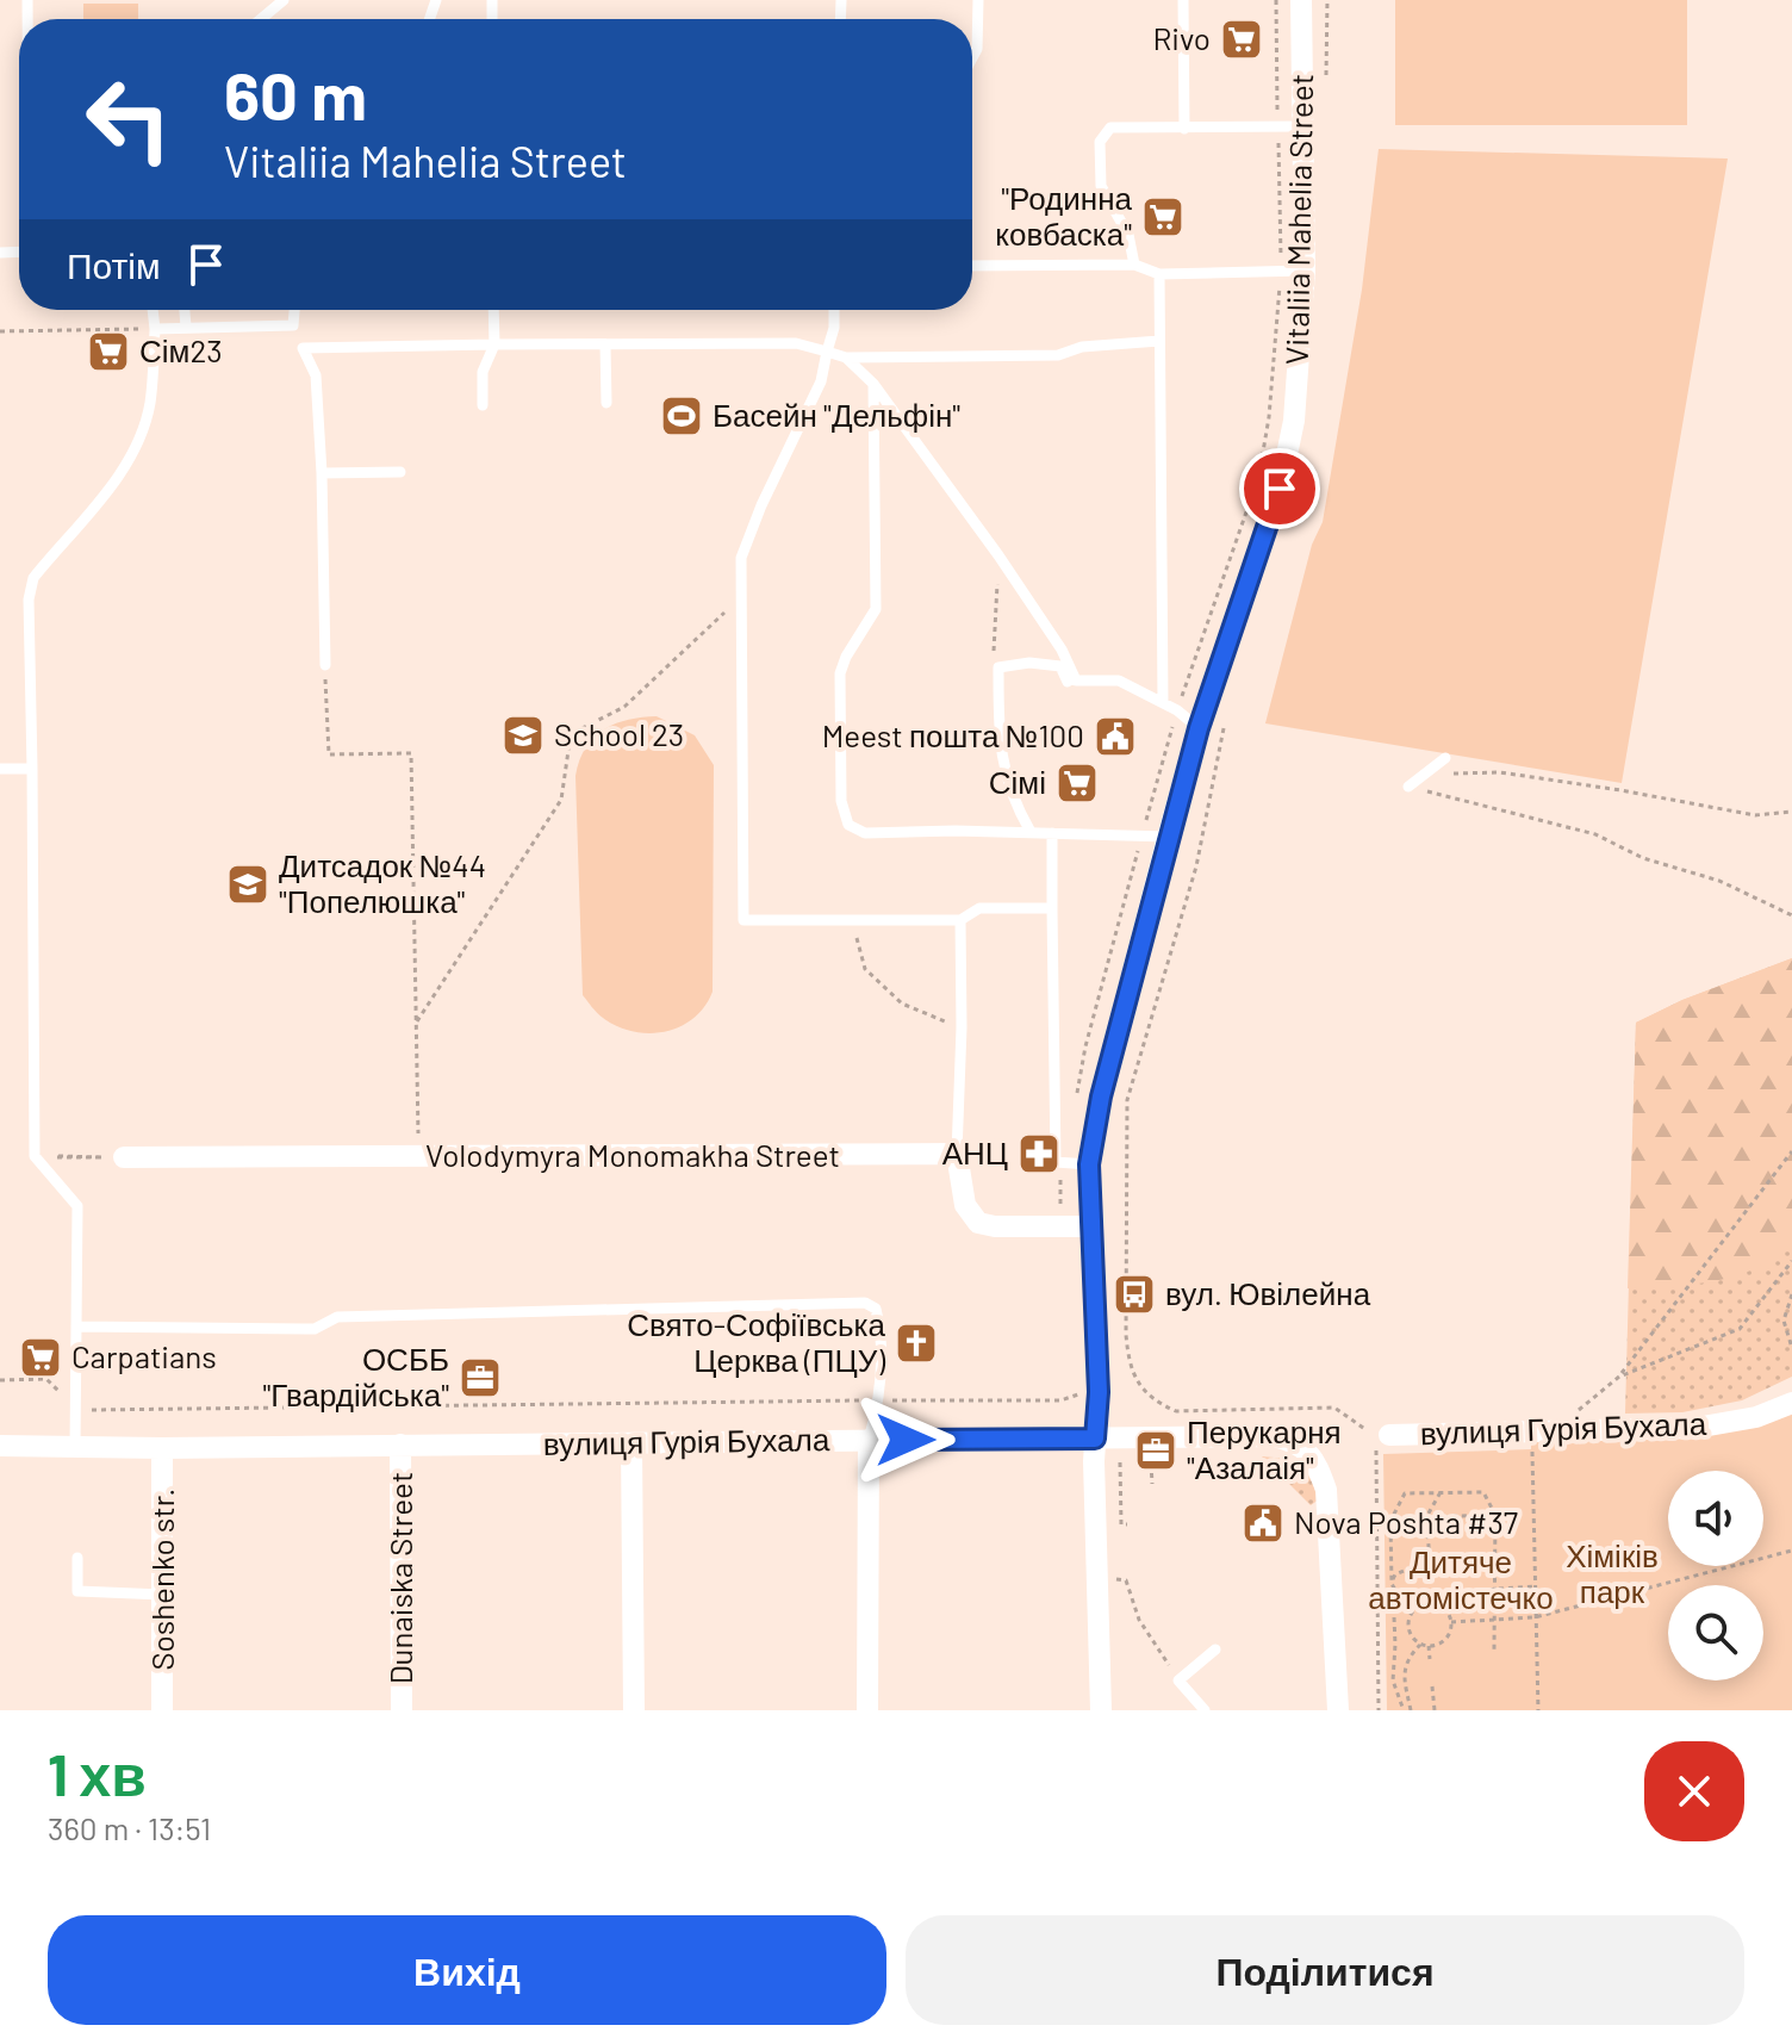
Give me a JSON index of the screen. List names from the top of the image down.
{
  "streets": {
    "street": [
      "Vitaliia Mahelia Street",
      "Volodymyra Monomakha Street",
      "вулиця Гурія Бухала",
      "Dunaiska Street",
      "Soshenko str."
    ]
  },
  "crossings": [
    ["Vitaliia Mahelia Street", "вулиця Гурія Бухала"],
    ["вулиця Гурія Бухала", "Dunaiska Street"],
    ["вулиця Гурія Бухала", "Soshenko str."]
  ],
  "parks": ["Хіміків парк", "Дитяче автомістечко"],
  "places": {
    "supermarket": [
      "Rivo",
      "\"Родинна ковбаска\"",
      "Сім23",
      "Сімі",
      "Carpatians"
    ],
    "sports": ["Басейн \"Дельфін\""],
    "school or university": ["School 23", "Дитсадок №44 \"Попелюшка\""],
    "public building": ["Meest пошта №100", "Nova Poshta #37"],
    "pharmacy": ["АНЦ"],
    "bus stop": ["вул. Ювілейна"],
    "church": ["Свято-Софіївська Церква (ПЦУ)"],
    "office": ["ОСББ \"Гвардійська\"", "Перукарня \"Азалаія\""]
  },
  "page": {
    "turn": ["60 m", "Vitaliia Mahelia Street"],
    "then": "Потім",
    "heading": ["1 хв", "360 m · 13:51"],
    "buttons": ["Вихід", "Поділитися"]
  }
}
